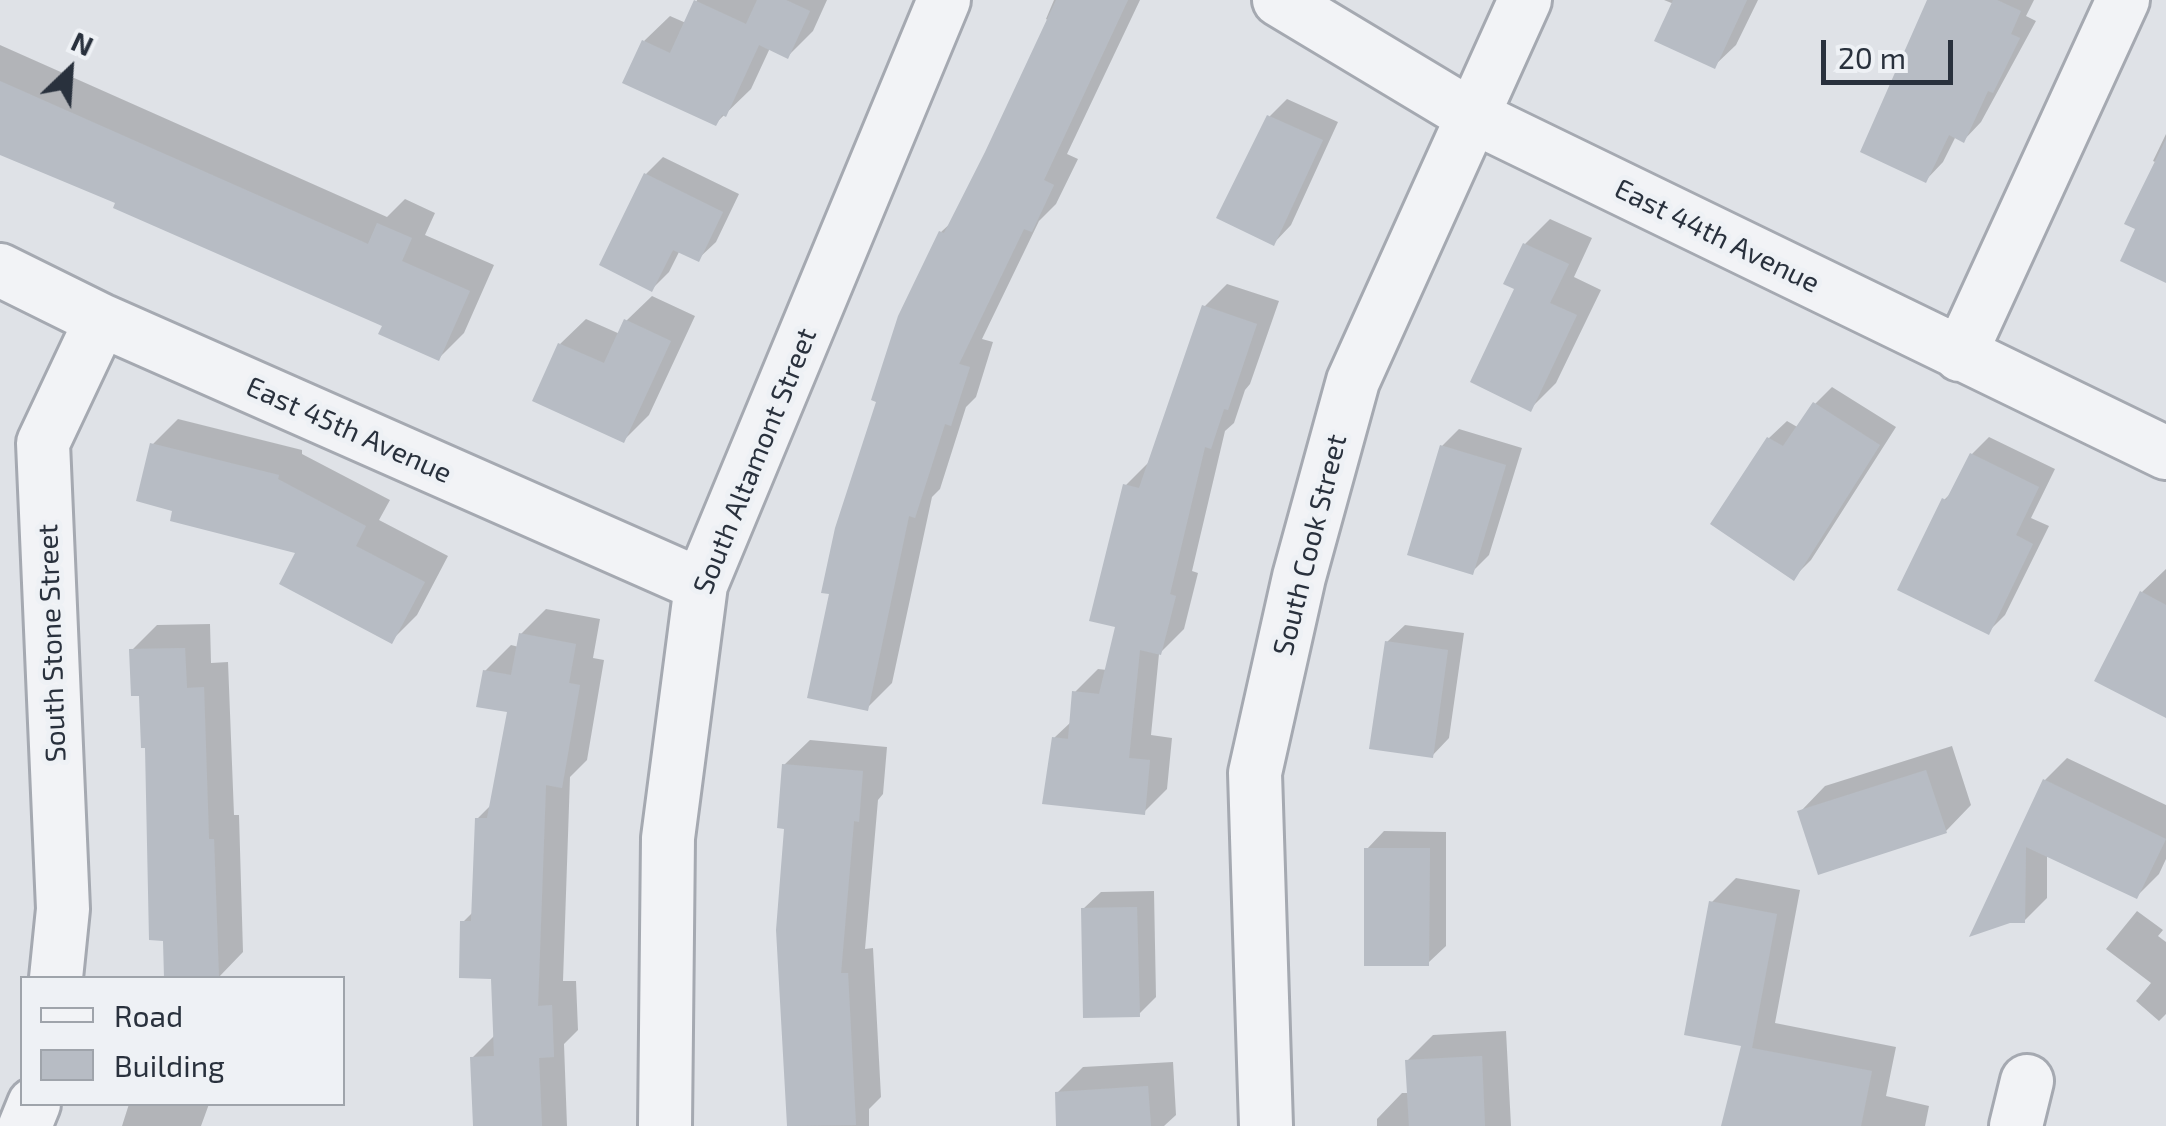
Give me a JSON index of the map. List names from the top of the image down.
{
  "streets": {
    "street": [
      "East 44th Avenue",
      "East 45th Avenue",
      "South Altamont Street",
      "South Cook Street",
      "South Stone Street"
    ]
  },
  "crossings": [
    ["East 44th Avenue", "South Cook Street"],
    ["East 45th Avenue", "South Altamont Street"],
    ["East 45th Avenue", "South Stone Street"]
  ],
  "legend": ["Road", "Building"],
  "scale_bar": "20 m",
  "north": "top right"
}
